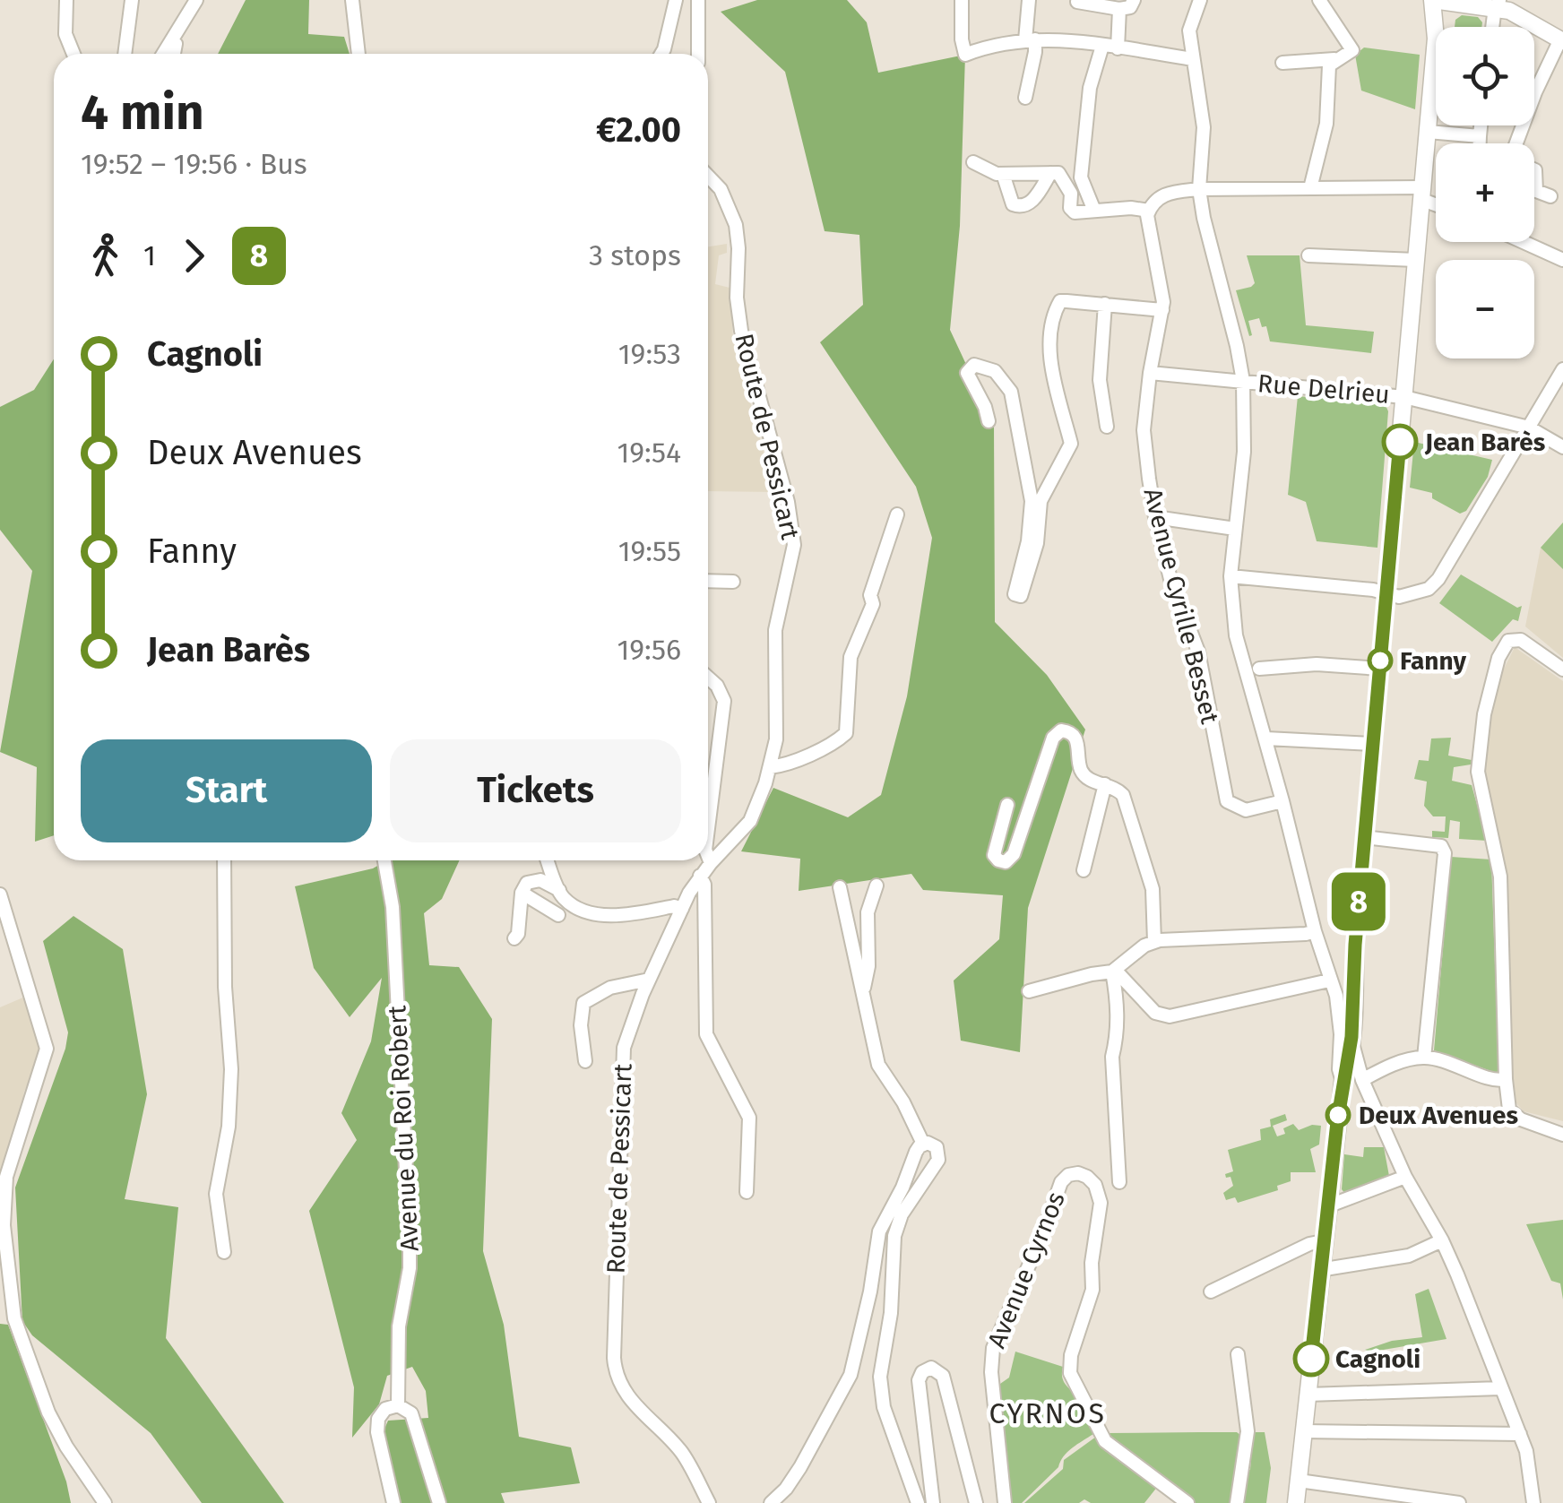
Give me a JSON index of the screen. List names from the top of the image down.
{
  "streets": {
    "street": [
      "Rue Delrieu",
      "Route de Pessicart",
      "Avenue Cyrille Besset",
      "Avenue du Roi Robert",
      "Avenue Cyrnos"
    ]
  },
  "crossings": [
    ["Rue Delrieu", "Avenue Cyrille Besset"]
  ],
  "districts": ["CYRNOS"],
  "places": [
    "Jean Barès",
    "Fanny",
    "Deux Avenues",
    "Cagnoli"
  ],
  "lines": ["bus line 8"],
  "page": {
    "on_map": "8",
    "map_buttons": ["+", "−"],
    "heading": ["4 min", "19:52 – 19:56 · Bus", "€2.00"],
    "legs": ["1", "8", "3 stops"],
    "list": [
      {
        "name": "Cagnoli",
        "value": "19:53"
      },
      {
        "name": "Deux Avenues",
        "value": "19:54"
      },
      {
        "name": "Fanny",
        "value": "19:55"
      },
      {
        "name": "Jean Barès",
        "value": "19:56"
      }
    ],
    "buttons": ["Start", "Tickets"]
  }
}
